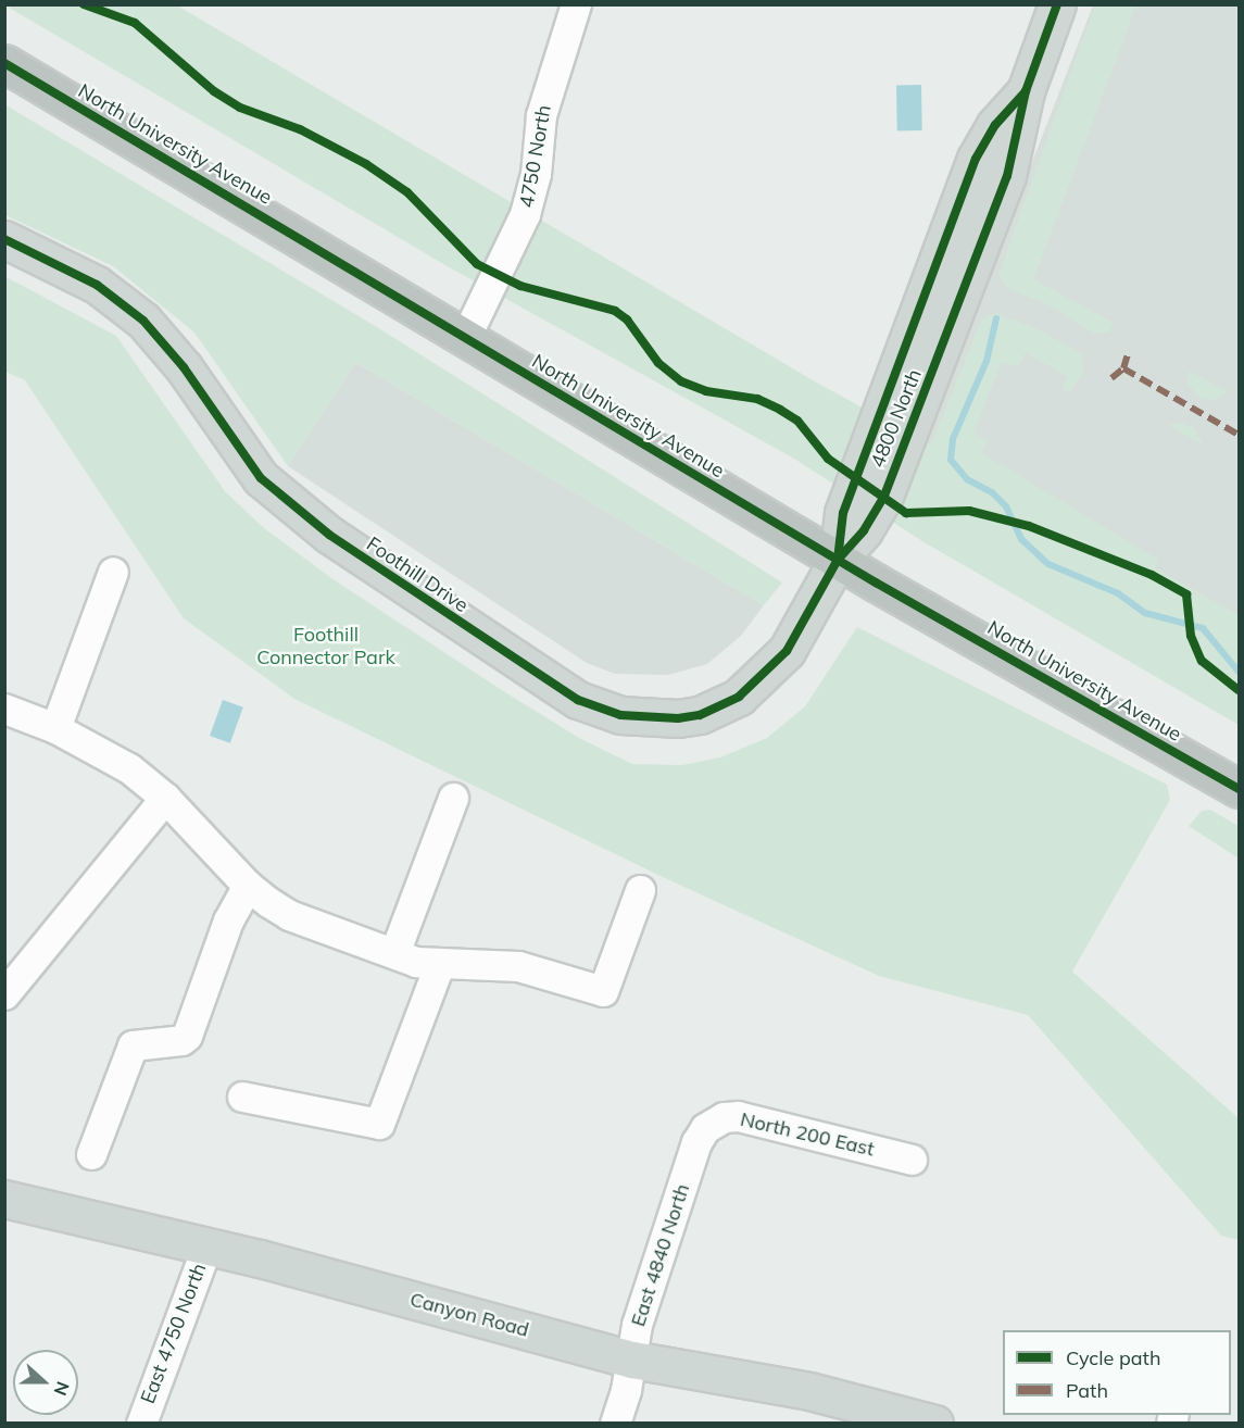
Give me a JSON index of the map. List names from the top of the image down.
{
  "streets": {
    "highway": ["North University Avenue"],
    "main road": ["4800 North", "Foothill Drive", "Canyon Road"],
    "street": [
      "4750 North",
      "North 200 East",
      "East 4840 North",
      "East 4750 North"
    ]
  },
  "crossings": [
    ["North University Avenue", "4750 North"],
    ["North University Avenue", "4800 North"],
    ["North University Avenue", "Foothill Drive"],
    ["4800 North", "Foothill Drive"],
    ["North 200 East", "East 4840 North"],
    ["East 4840 North", "Canyon Road"],
    ["Canyon Road", "East 4750 North"]
  ],
  "parks": ["Foothill Connector Park"],
  "legend": ["Cycle path", "Path"],
  "north": "right"
}
